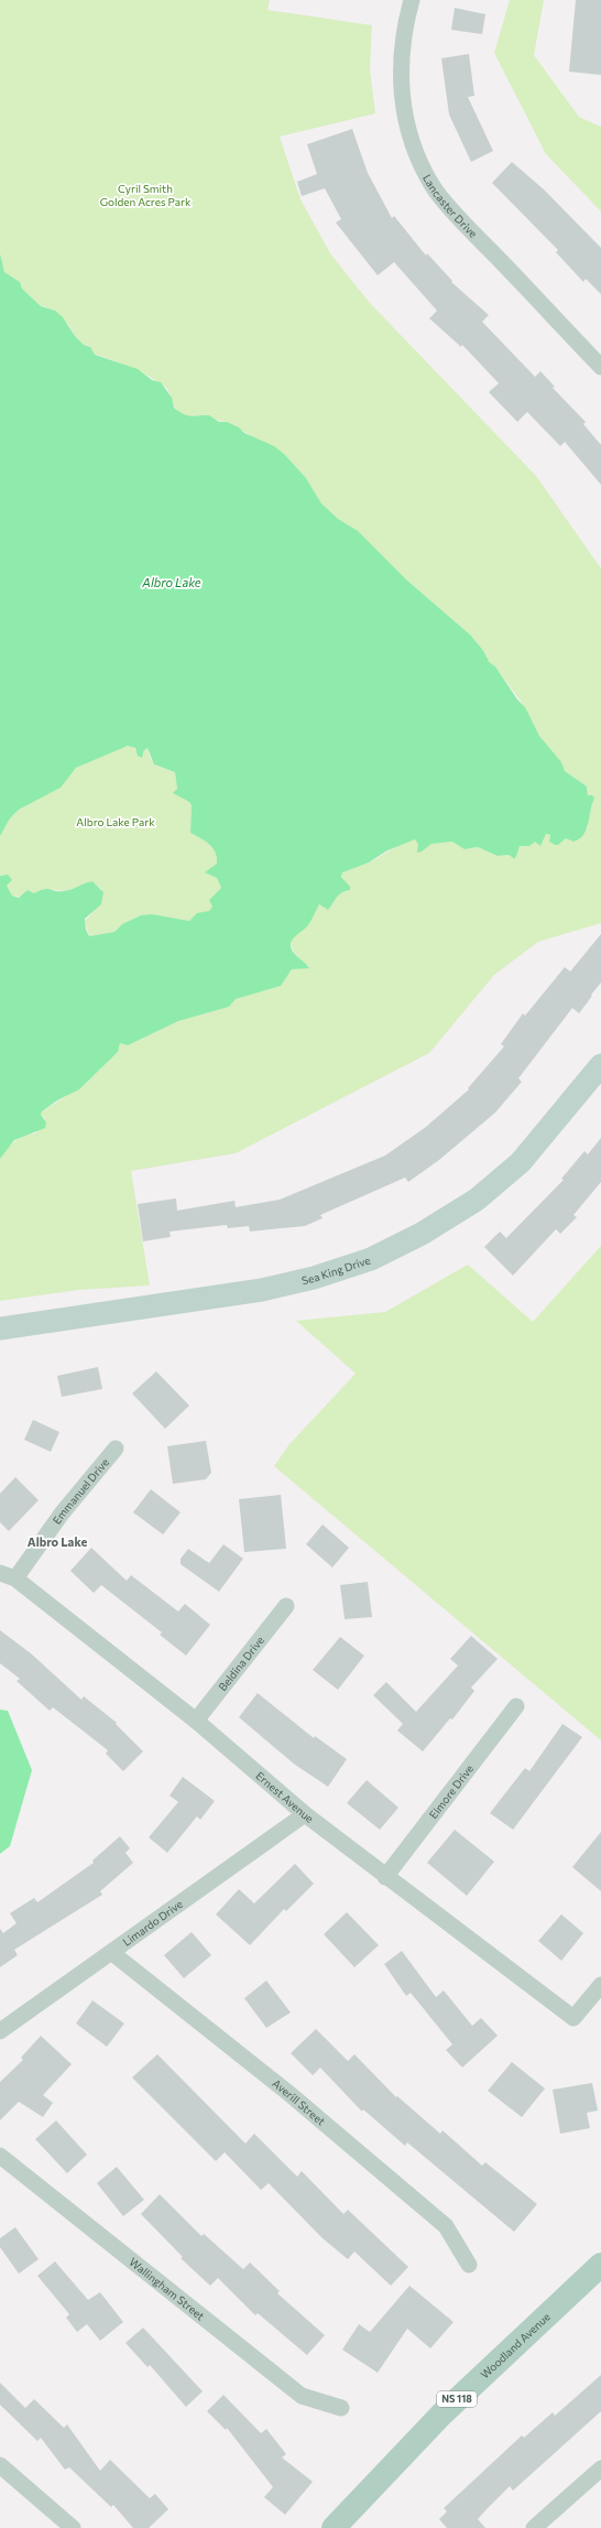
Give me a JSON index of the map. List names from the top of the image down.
{
  "streets": {
    "main road": ["Woodland Avenue", "NS 118"],
    "street": [
      "Lancaster Drive",
      "Sea King Drive",
      "Emmanuel Drive",
      "Beldina Drive",
      "Elmore Drive",
      "Ernest Avenue",
      "Limardo Drive",
      "Averill Street",
      "Wallingham Street"
    ]
  },
  "crossings": [
    ["Emmanuel Drive", "Ernest Avenue"],
    ["Beldina Drive", "Ernest Avenue"],
    ["Elmore Drive", "Ernest Avenue"],
    ["Ernest Avenue", "Limardo Drive"],
    ["Limardo Drive", "Averill Street"]
  ],
  "districts": ["Albro Lake"],
  "water": ["Albro Lake"],
  "parks": ["Cyril Smith Golden Acres Park", "Albro Lake Park"]
}
